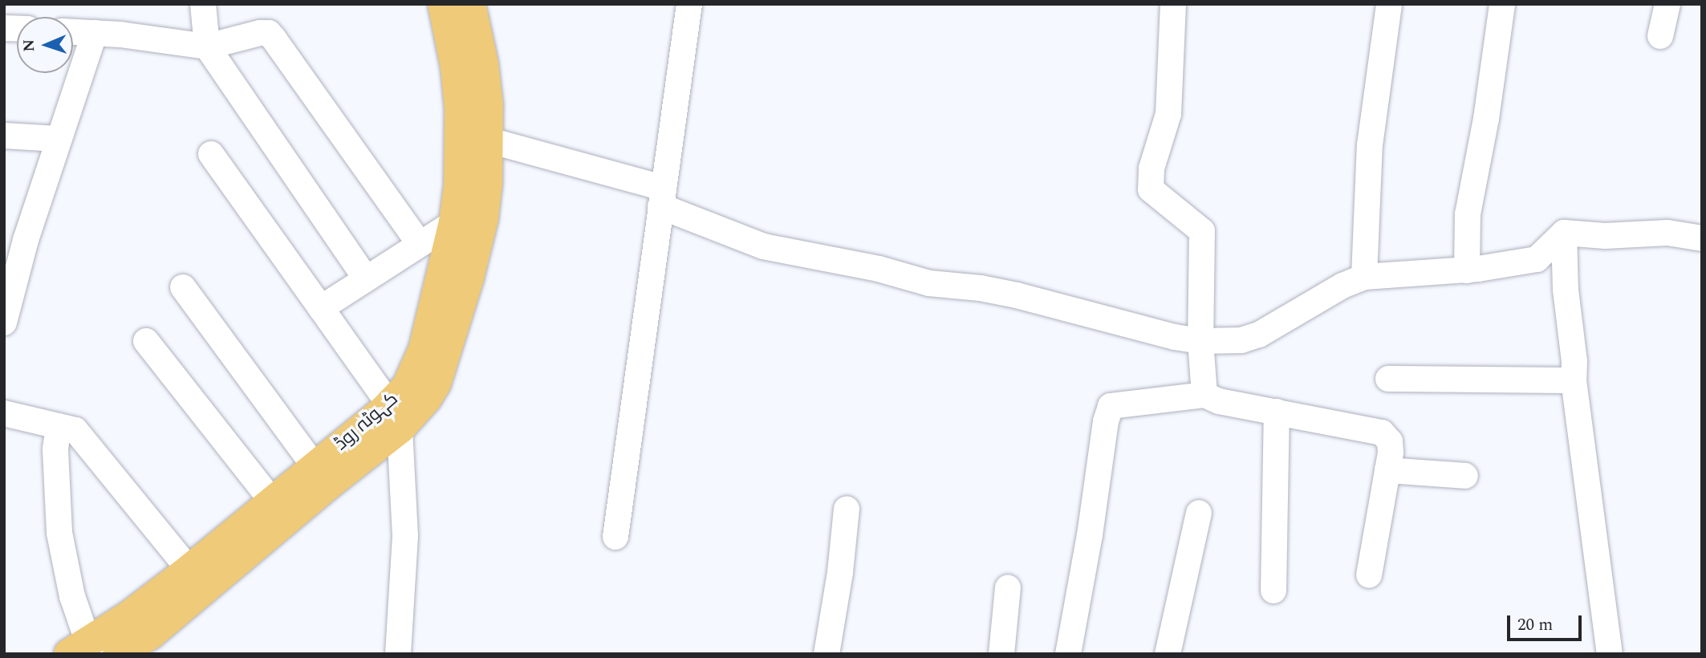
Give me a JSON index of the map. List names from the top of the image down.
{
  "streets": {
    "main road": ["کہوٹہ روڈ"]
  },
  "scale_bar": "20 m",
  "north": "left"
}
